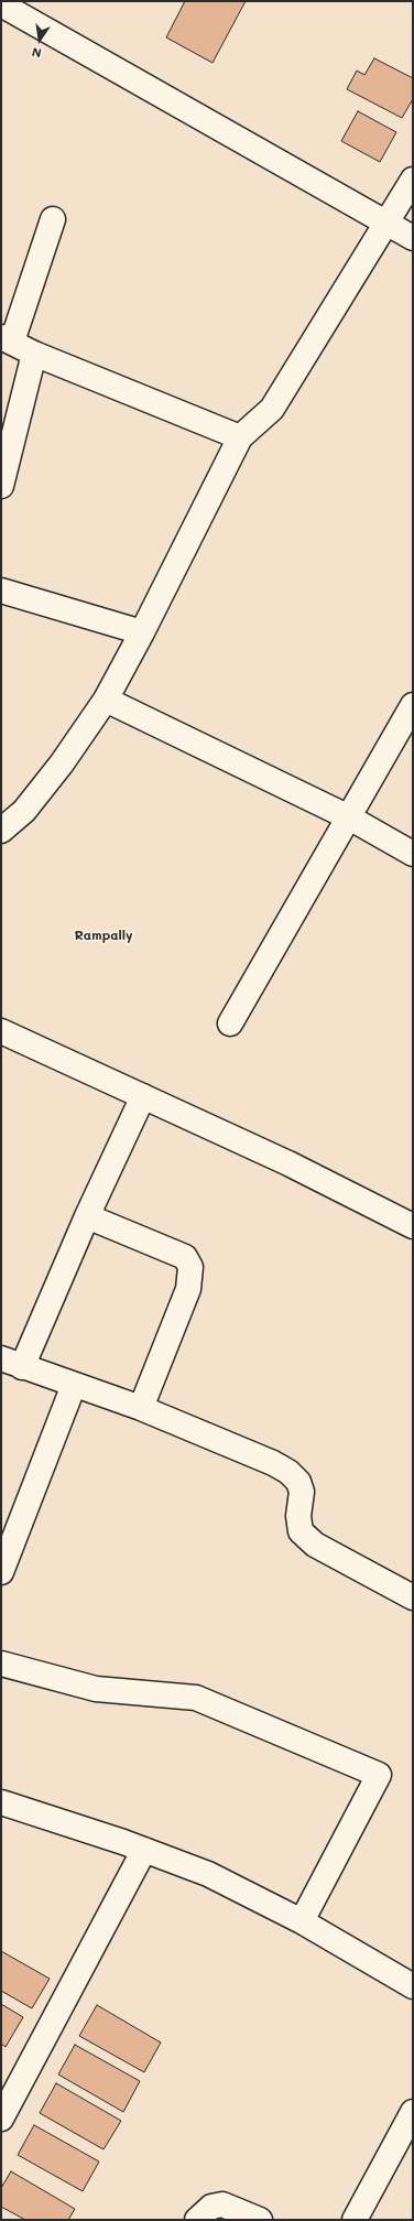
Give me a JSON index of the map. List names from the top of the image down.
{
  "districts": ["Rampally"],
  "north": "bottom"
}
